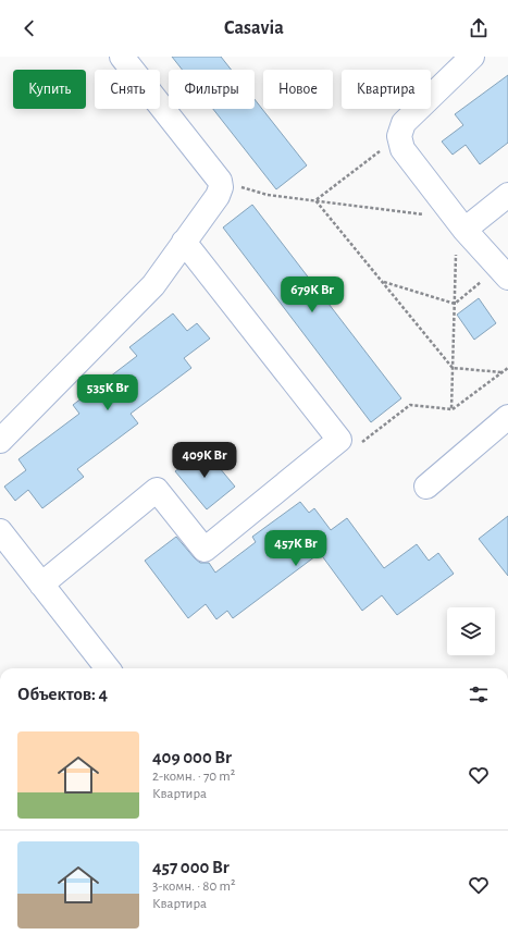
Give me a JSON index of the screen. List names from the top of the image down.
{
  "page": {
    "header": "Casavia",
    "chip": [
      "Купить",
      "Снять",
      "Фильтры",
      "Новое",
      "Квартира"
    ],
    "price": [
      "679K Br",
      "535K Br",
      "409K Br",
      "457K Br"
    ],
    "heading": "Объектов: 4",
    "list": [
      {
        "name": "409 000 Br",
        "note": "2-комн. · 70 m² · Квартира"
      },
      {
        "name": "457 000 Br",
        "note": "3-комн. · 80 m² · Квартира"
      }
    ]
  }
}
